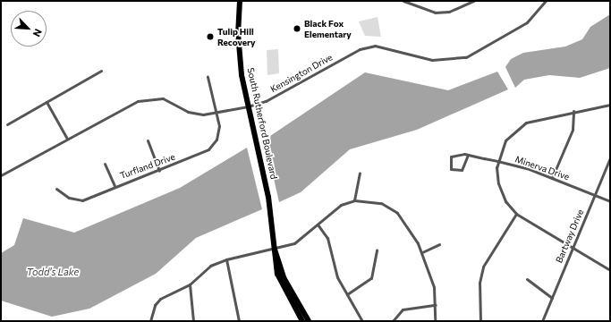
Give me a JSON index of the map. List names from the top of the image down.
{
  "streets": {
    "highway": ["South Rutherford Boulevard"],
    "street": [
      "Kensington Drive",
      "Turfland Drive",
      "Minerva Drive",
      "Bartway Drive"
    ]
  },
  "crossings": [
    ["Kensington Drive", "South Rutherford Boulevard"],
    ["Kensington Drive", "Turfland Drive"],
    ["Minerva Drive", "Bartway Drive"]
  ],
  "water": ["Todd's Lake"],
  "places": ["Black Fox Elementary", "Tulip Hill Recovery"],
  "north": "bottom right"
}
